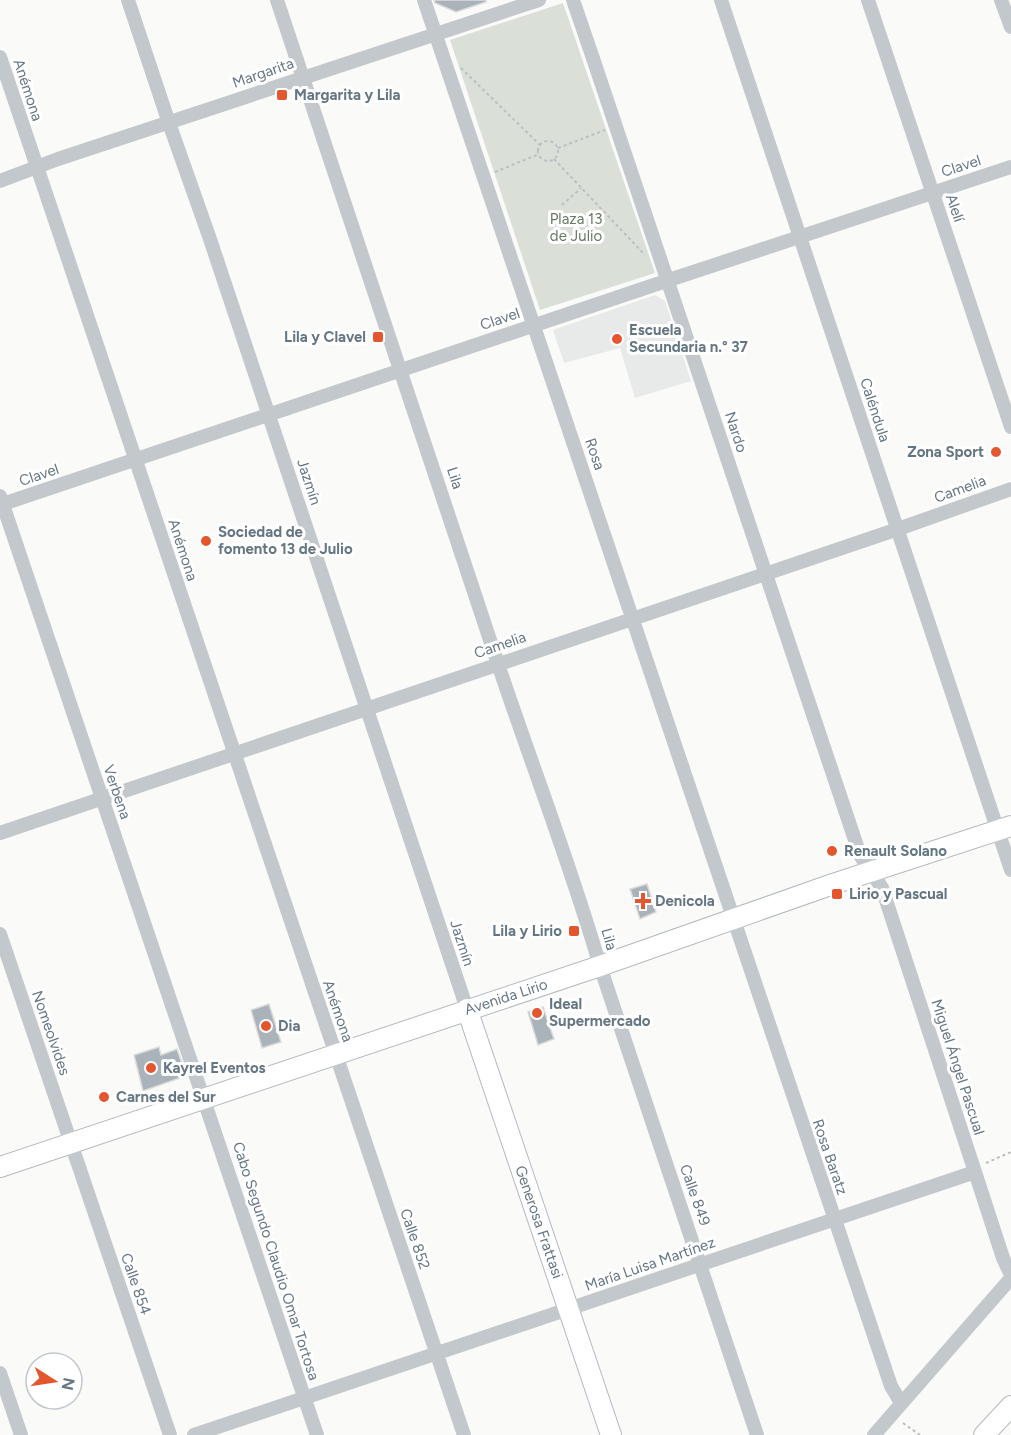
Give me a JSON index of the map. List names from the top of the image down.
{
  "streets": {
    "main road": ["Avenida Lirio", "Generosa Frattasi"],
    "street": [
      "Margarita",
      "Anémona",
      "Clavel",
      "Alelí",
      "Caléndula",
      "Nardo",
      "Rosa",
      "Lila",
      "Jazmín",
      "Camelia",
      "Verbena",
      "Nomeolvides",
      "Miguel Ángel Pascual",
      "Rosa Baratz",
      "Calle 849",
      "Calle 852",
      "Cabo Segundo Claudio Omar Tortosa",
      "María Luisa Martínez",
      "Calle 854"
    ]
  },
  "crossings": [
    ["Margarita", "Anémona"],
    ["Margarita", "Rosa"],
    ["Margarita", "Lila"],
    ["Margarita", "Jazmín"],
    ["Anémona", "Clavel"],
    ["Anémona", "Camelia"],
    ["Anémona", "Avenida Lirio"],
    ["Anémona", "Calle 852"],
    ["Clavel", "Alelí"],
    ["Clavel", "Caléndula"],
    ["Clavel", "Nardo"],
    ["Clavel", "Rosa"],
    ["Clavel", "Lila"],
    ["Clavel", "Jazmín"],
    ["Clavel", "Verbena"],
    ["Caléndula", "Camelia"],
    ["Caléndula", "Avenida Lirio"],
    ["Nardo", "Camelia"],
    ["Nardo", "Avenida Lirio"],
    ["Nardo", "Miguel Ángel Pascual"],
    ["Rosa", "Camelia"],
    ["Rosa", "Avenida Lirio"],
    ["Rosa", "Rosa Baratz"],
    ["Lila", "Camelia"],
    ["Lila", "Avenida Lirio"],
    ["Lila", "Calle 849"],
    ["Jazmín", "Camelia"],
    ["Jazmín", "Avenida Lirio"],
    ["Jazmín", "Generosa Frattasi"],
    ["Camelia", "Verbena"],
    ["Verbena", "Avenida Lirio"],
    ["Verbena", "Cabo Segundo Claudio Omar Tortosa"],
    ["Avenida Lirio", "Nomeolvides"],
    ["Avenida Lirio", "Miguel Ángel Pascual"],
    ["Avenida Lirio", "Rosa Baratz"],
    ["Avenida Lirio", "Calle 849"],
    ["Avenida Lirio", "Generosa Frattasi"],
    ["Avenida Lirio", "Calle 852"],
    ["Avenida Lirio", "Cabo Segundo Claudio Omar Tortosa"],
    ["Avenida Lirio", "Calle 854"],
    ["Nomeolvides", "Calle 854"],
    ["Miguel Ángel Pascual", "María Luisa Martínez"],
    ["Rosa Baratz", "María Luisa Martínez"],
    ["Calle 849", "María Luisa Martínez"],
    ["Generosa Frattasi", "María Luisa Martínez"],
    ["Calle 852", "María Luisa Martínez"],
    ["Cabo Segundo Claudio Omar Tortosa", "María Luisa Martínez"]
  ],
  "parks": ["Plaza 13 de Julio"],
  "places": {
    "transit": [
      "Margarita y Lila",
      "Lila y Clavel",
      "Lirio y Pascual",
      "Lila y Lirio"
    ],
    "other": [
      "Escuela Secundaria n.° 37",
      "Zona Sport",
      "Sociedad de fomento 13 de Julio",
      "Renault Solano",
      "Ideal Supermercado",
      "Dia",
      "Kayrel Eventos",
      "Carnes del Sur"
    ],
    "health": ["Denicola"]
  },
  "north": "right"
}
